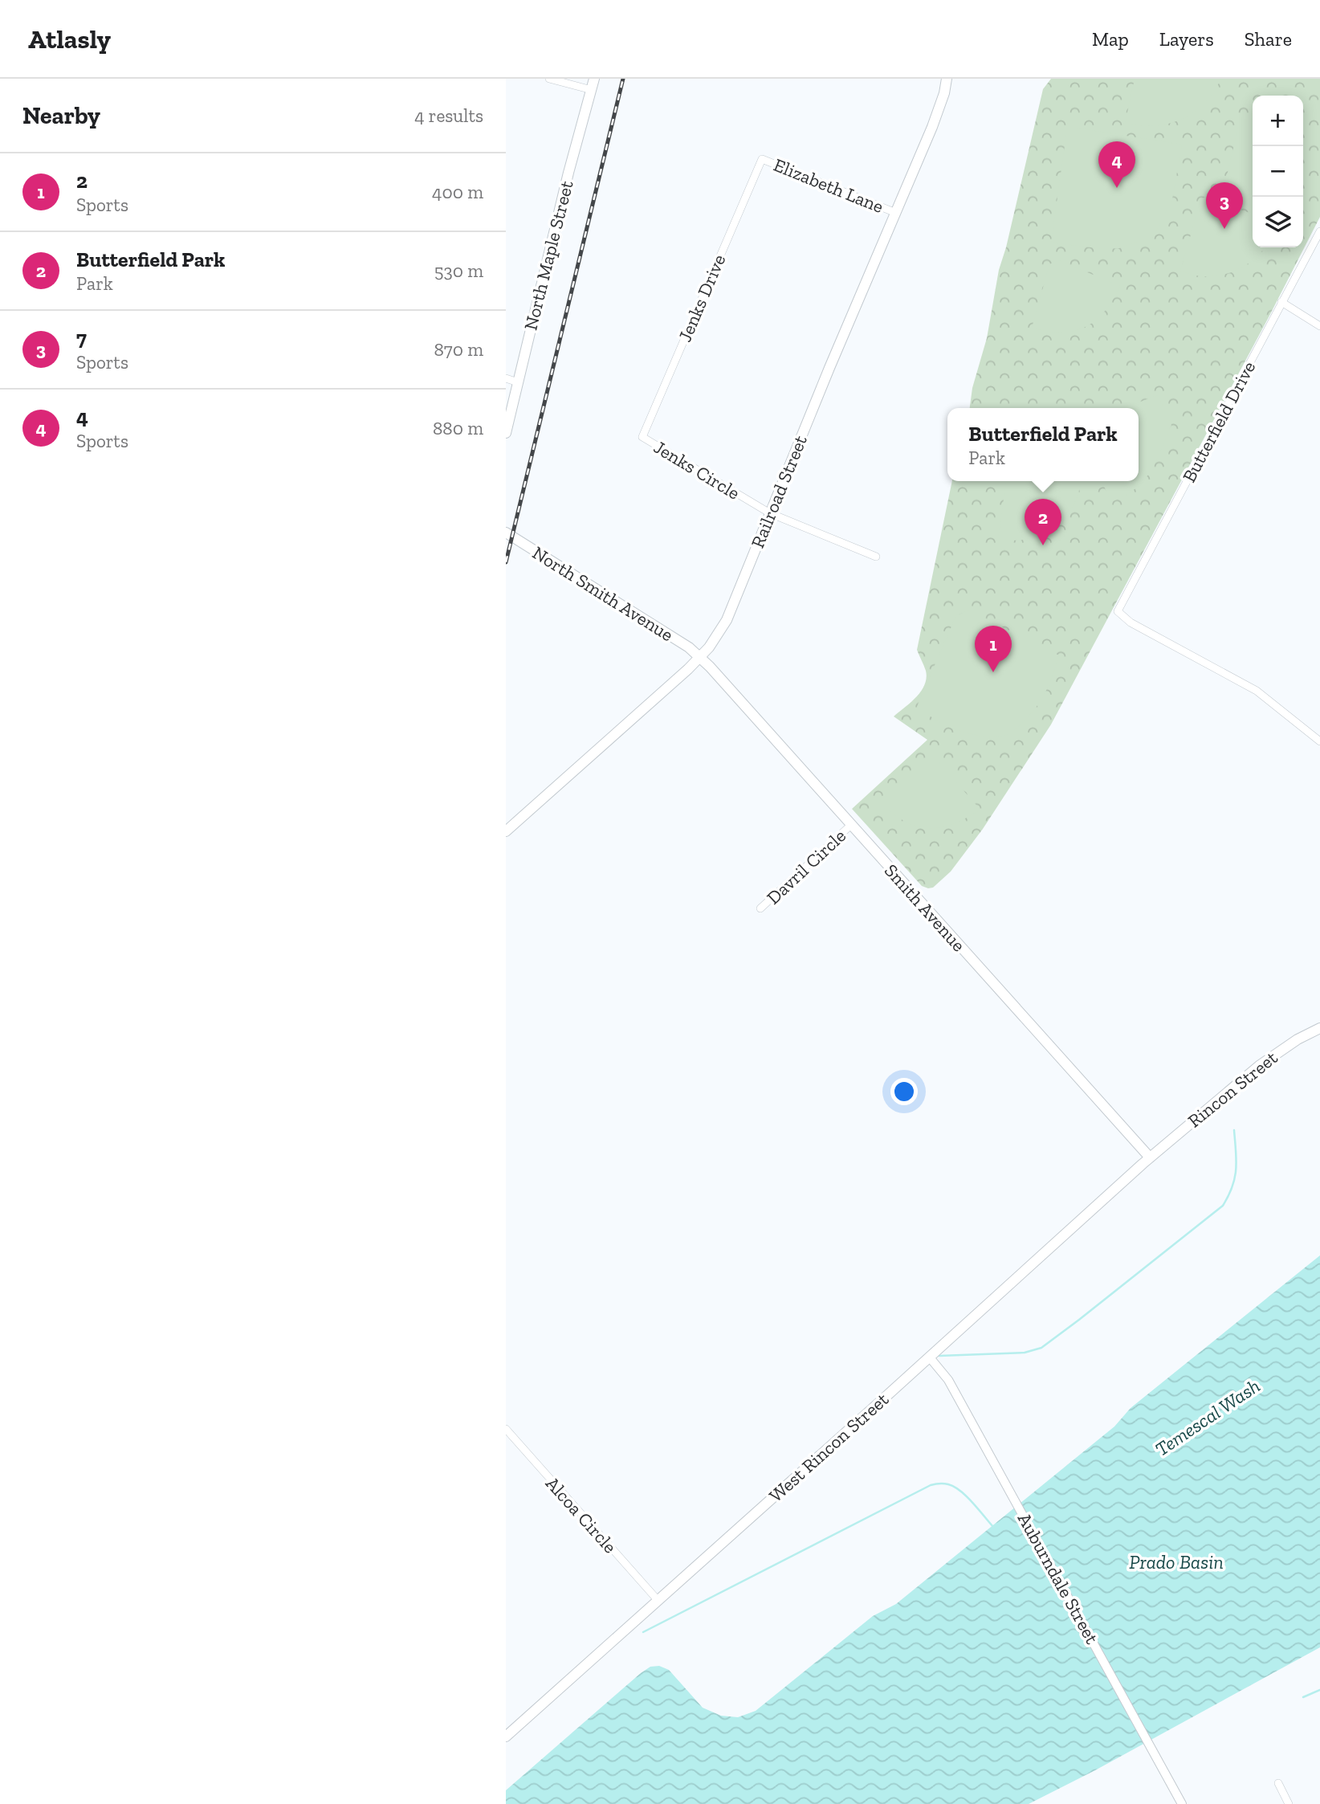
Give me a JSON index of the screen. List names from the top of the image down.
{
  "streets": {
    "main road": [
      "North Maple Street",
      "Railroad Street",
      "North Smith Avenue",
      "Smith Avenue",
      "Rincon Street",
      "West Rincon Street"
    ],
    "street": [
      "Elizabeth Lane",
      "Jenks Drive",
      "Butterfield Drive",
      "Jenks Circle",
      "Davril Circle",
      "Alcoa Circle",
      "Auburndale Street"
    ]
  },
  "crossings": [
    ["Elizabeth Lane", "Jenks Drive"],
    ["Elizabeth Lane", "Railroad Street"],
    ["Jenks Drive", "Jenks Circle"],
    ["Jenks Circle", "Railroad Street"],
    ["Railroad Street", "North Smith Avenue"],
    ["Railroad Street", "Smith Avenue"],
    ["North Smith Avenue", "Smith Avenue"],
    ["Davril Circle", "Smith Avenue"],
    ["Smith Avenue", "Rincon Street"],
    ["Smith Avenue", "West Rincon Street"],
    ["Rincon Street", "West Rincon Street"],
    ["West Rincon Street", "Alcoa Circle"],
    ["West Rincon Street", "Auburndale Street"]
  ],
  "water": ["Temescal Wash", "Prado Basin"],
  "page": {
    "header": "Atlasly",
    "nav": ["Map", "Layers", "Share"],
    "heading": ["Nearby", "4 results"],
    "map_buttons": ["+", "−"],
    "pins": [
      "4",
      "3",
      "2",
      "1"
    ],
    "list": [
      {
        "mark": "1",
        "name": "2",
        "note": "Sports",
        "value": "400 m"
      },
      {
        "mark": "2",
        "name": "Butterfield Park",
        "note": "Park",
        "value": "530 m"
      },
      {
        "mark": "3",
        "name": "7",
        "note": "Sports",
        "value": "870 m"
      },
      {
        "mark": "4",
        "name": "4",
        "note": "Sports",
        "value": "880 m"
      }
    ],
    "popup": ["Butterfield Park", "Park"]
  }
}
